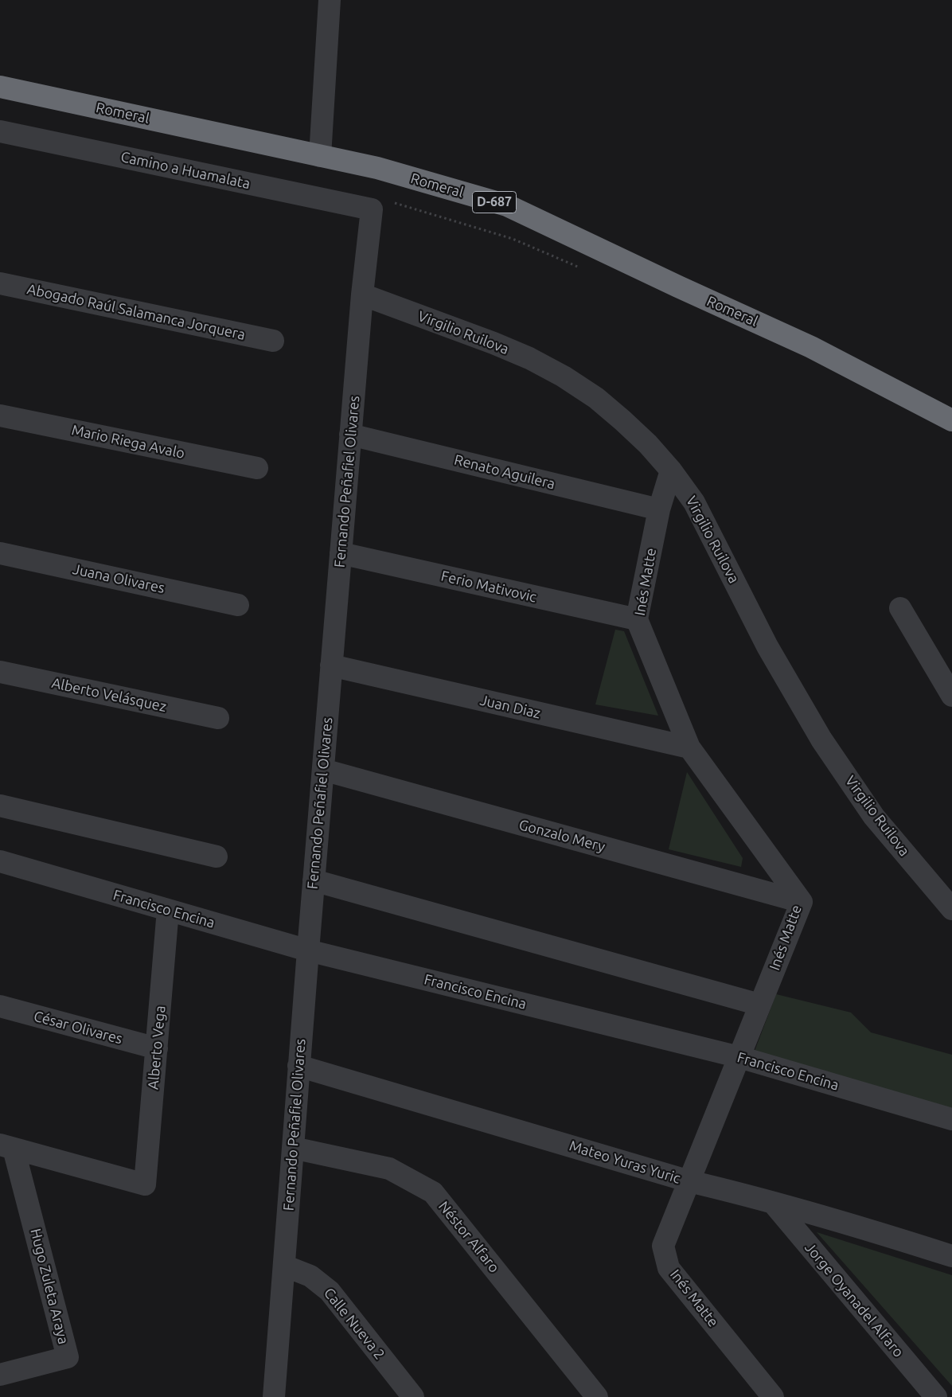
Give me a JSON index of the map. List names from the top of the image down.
{
  "streets": {
    "highway": ["Romeral", "D-687"],
    "street": [
      "Camino a Huamalata",
      "Abogado Raúl Salamanca Jorquera",
      "Virgilio Ruilova",
      "Mario Riega Avalo",
      "Renato Aguilera",
      "Fernando Peñafiel Olivares",
      "Juana Olivares",
      "Inés Matte",
      "Ferio Mativovic",
      "Alberto Velásquez",
      "Juan Diaz",
      "Gonzalo Mery",
      "Francisco Encina",
      "César Olivares",
      "Alberto Vega",
      "Mateo Yuras Yuric",
      "Néstor Alfaro",
      "Hugo Zuleta Araya",
      "Jorge Oyanadel Alfaro",
      "Calle Nueva 2"
    ]
  },
  "crossings": [
    ["Camino a Huamalata", "Fernando Peñafiel Olivares"],
    ["Virgilio Ruilova", "Fernando Peñafiel Olivares"],
    ["Virgilio Ruilova", "Inés Matte"],
    ["Renato Aguilera", "Fernando Peñafiel Olivares"],
    ["Renato Aguilera", "Inés Matte"],
    ["Fernando Peñafiel Olivares", "Ferio Mativovic"],
    ["Fernando Peñafiel Olivares", "Juan Diaz"],
    ["Fernando Peñafiel Olivares", "Gonzalo Mery"],
    ["Fernando Peñafiel Olivares", "Francisco Encina"],
    ["Fernando Peñafiel Olivares", "Mateo Yuras Yuric"],
    ["Fernando Peñafiel Olivares", "Néstor Alfaro"],
    ["Fernando Peñafiel Olivares", "Calle Nueva 2"],
    ["Inés Matte", "Ferio Mativovic"],
    ["Inés Matte", "Juan Diaz"],
    ["Inés Matte", "Gonzalo Mery"],
    ["Inés Matte", "Francisco Encina"],
    ["Inés Matte", "Mateo Yuras Yuric"],
    ["Francisco Encina", "Alberto Vega"],
    ["César Olivares", "Alberto Vega"],
    ["Alberto Vega", "Hugo Zuleta Araya"],
    ["Mateo Yuras Yuric", "Jorge Oyanadel Alfaro"]
  ]
}
